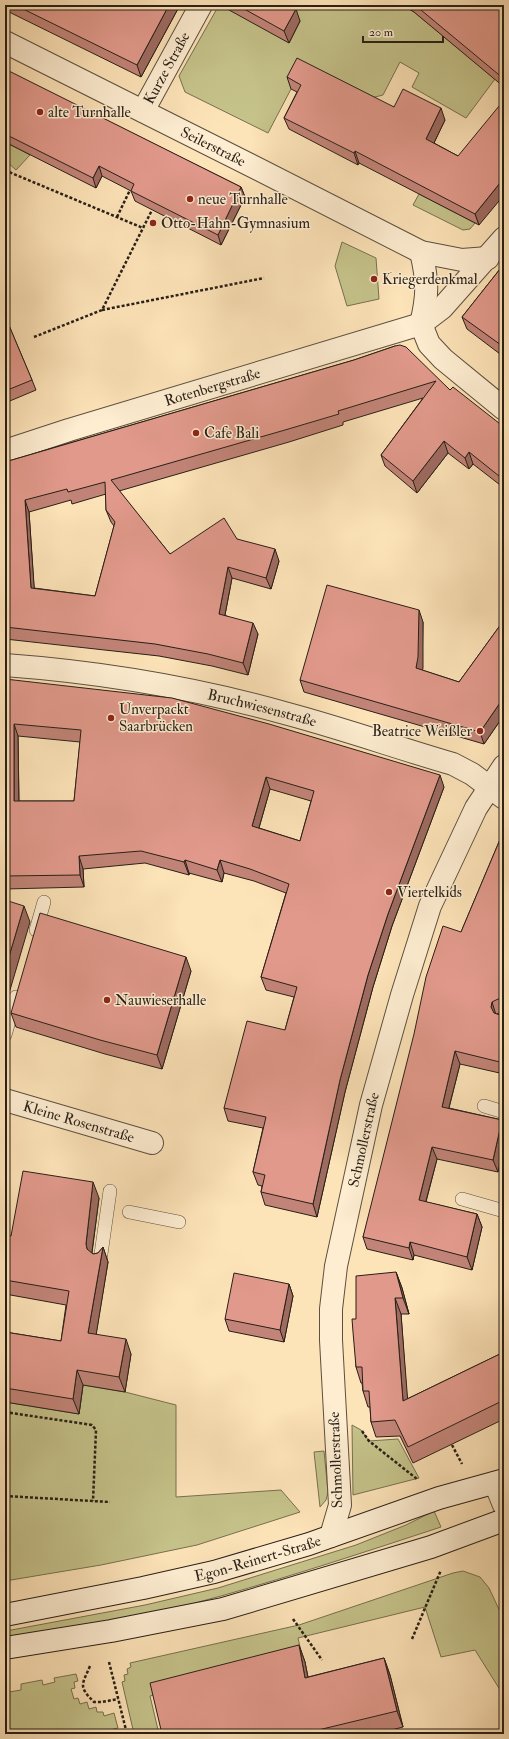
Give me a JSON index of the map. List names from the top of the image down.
{
  "streets": {
    "street": [
      "Kurze Straße",
      "Seilerstraße",
      "Rotenbergstraße",
      "Bruchwiesenstraße",
      "Kleine Rosenstraße",
      "Schmollerstraße",
      "Egon-Reinert-Straße"
    ]
  },
  "crossings": [
    ["Kurze Straße", "Seilerstraße"],
    ["Bruchwiesenstraße", "Schmollerstraße"],
    ["Schmollerstraße", "Egon-Reinert-Straße"]
  ],
  "places": [
    "alte Turnhalle",
    "neue Turnhalle",
    "Otto-Hahn-Gymnasium",
    "Kriegerdenkmal",
    "Cafe Bali",
    "Unverpackt Saarbrücken",
    "Beatrice Weißler",
    "Viertelkids",
    "Nauwieserhalle"
  ],
  "scale_bar": "20 m"
}
